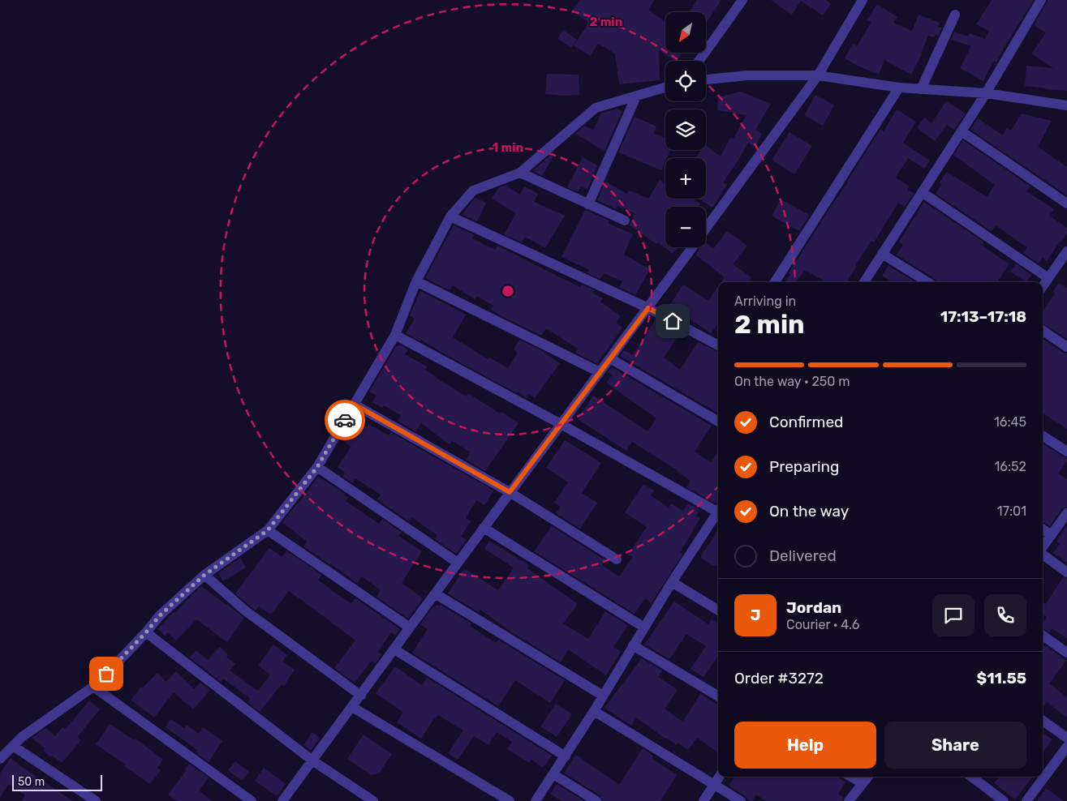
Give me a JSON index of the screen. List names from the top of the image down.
{
  "scale_bar": "50 m",
  "north": "bottom left",
  "page": {
    "map_buttons": ["+", "−"],
    "heading": ["2 min", "Arriving in", "17:13–17:18"],
    "panel": [
      "Jordan",
      "Courier · 4.6",
      "Order #3272",
      "$11.55"
    ],
    "bar": "On the way · 250 m",
    "list": [
      ["Confirmed", "16:45"],
      ["Preparing", "16:52"],
      ["On the way", "17:01"],
      "Delivered"
    ],
    "round": "J",
    "buttons": ["Help", "Share"],
    "scale": "50 m"
  },
  "rings": ["2 min", "1 min"]
}
